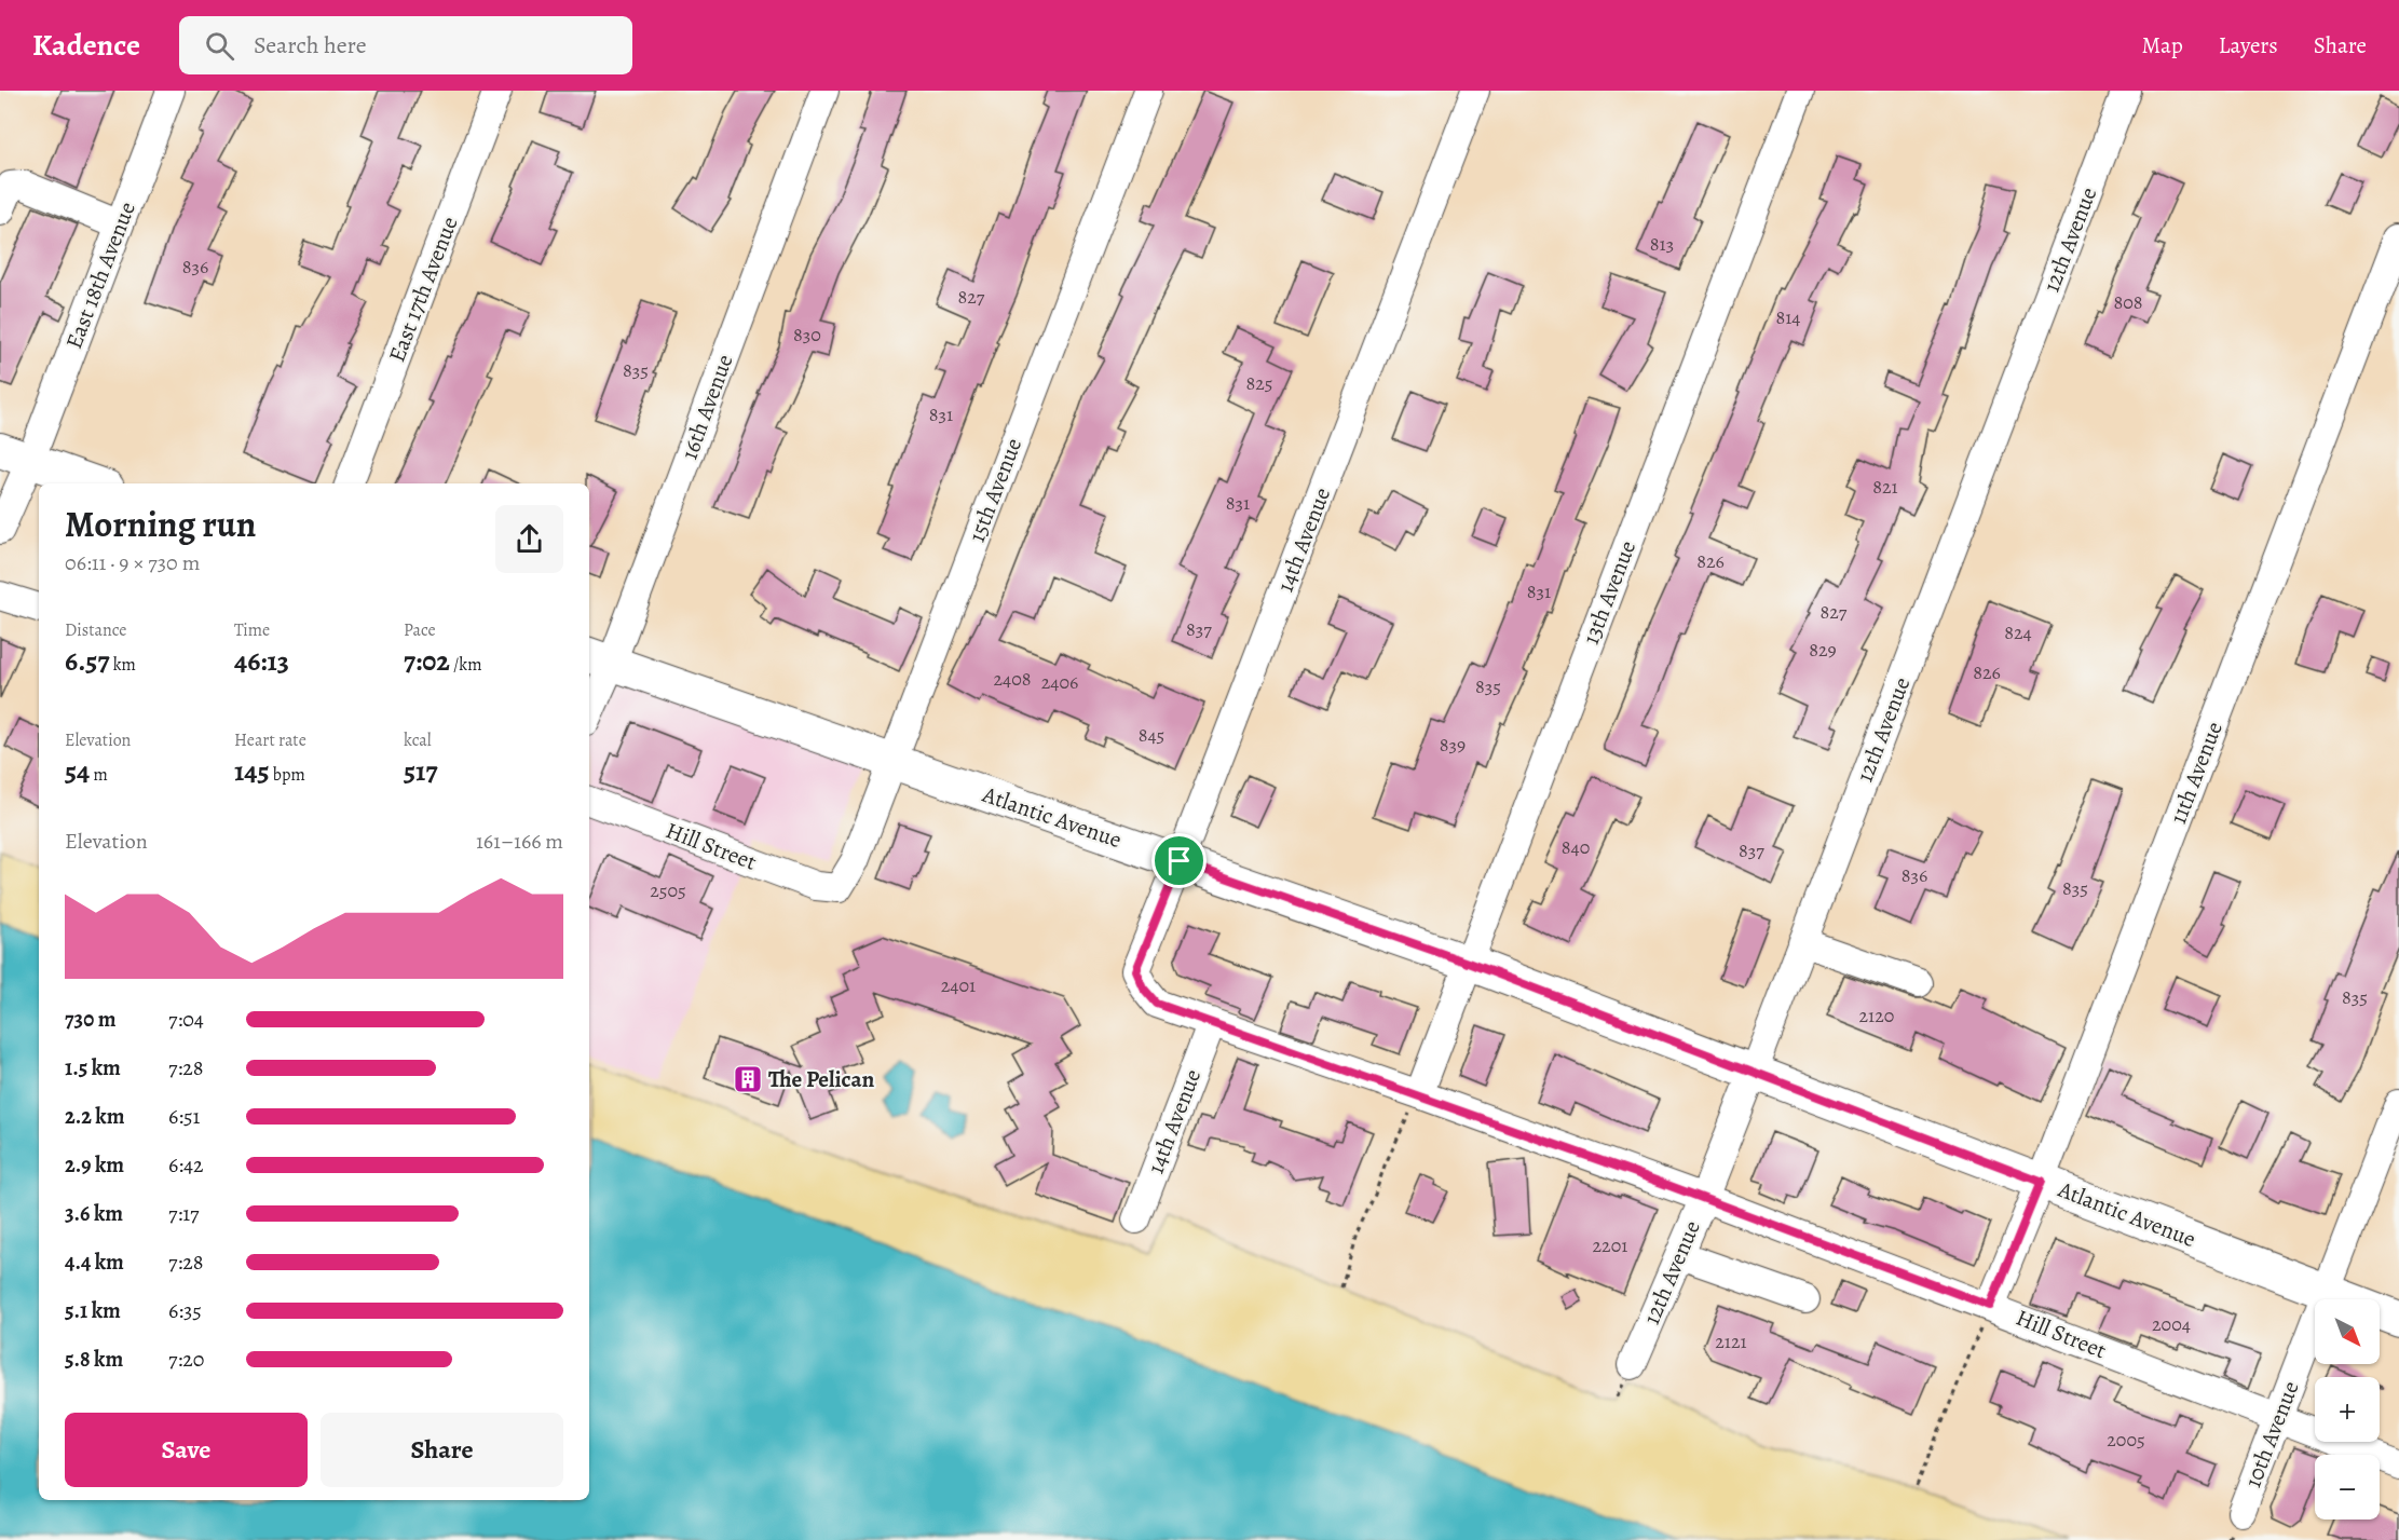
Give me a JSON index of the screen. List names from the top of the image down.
{
  "streets": {
    "main road": ["Atlantic Avenue"],
    "street": [
      "12th Avenue",
      "East 18th Avenue",
      "East 17th Avenue",
      "16th Avenue",
      "15th Avenue",
      "14th Avenue",
      "13th Avenue",
      "11th Avenue",
      "Hill Street",
      "10th Avenue"
    ]
  },
  "crossings": [
    ["12th Avenue", "Atlantic Avenue"],
    ["12th Avenue", "Hill Street"],
    ["16th Avenue", "Atlantic Avenue"],
    ["15th Avenue", "Atlantic Avenue"],
    ["15th Avenue", "Hill Street"],
    ["14th Avenue", "Atlantic Avenue"],
    ["14th Avenue", "Hill Street"],
    ["13th Avenue", "Atlantic Avenue"],
    ["13th Avenue", "Hill Street"],
    ["11th Avenue", "Atlantic Avenue"],
    ["11th Avenue", "Hill Street"],
    ["Atlantic Avenue", "10th Avenue"],
    ["Hill Street", "10th Avenue"]
  ],
  "places": {
    "building": ["The Pelican"]
  },
  "house_numbers": [
    "813",
    "836",
    "827",
    "808",
    "814",
    "830",
    "835",
    "825",
    "831",
    "821",
    "831",
    "826",
    "831",
    "827",
    "837",
    "824",
    "829",
    "826",
    "2408",
    "2406",
    "835",
    "845",
    "839",
    "840",
    "837",
    "836",
    "835",
    "2505",
    "2401",
    "835",
    "2120",
    "2201",
    "2004",
    "2121",
    "2005"
  ],
  "north": "bottom right",
  "page": {
    "header": "Kadence",
    "search": "Search here",
    "nav": ["Map", "Layers", "Share"],
    "heading": ["Morning run", "06:11 · 9 × 730 m"],
    "stats": [
      ["Distance", "6.57 km"],
      ["Time", "46:13"],
      ["Pace", "7:02 /km"],
      ["Elevation", "54 m"],
      ["Heart rate", "145 bpm"],
      ["kcal", "517"]
    ],
    "chart": ["Elevation", "161–166 m"],
    "list": [
      {
        "name": "730 m",
        "note": "7:04"
      },
      {
        "name": "1.5 km",
        "note": "7:28"
      },
      {
        "name": "2.2 km",
        "note": "6:51"
      },
      {
        "name": "2.9 km",
        "note": "6:42"
      },
      {
        "name": "3.6 km",
        "note": "7:17"
      },
      {
        "name": "4.4 km",
        "note": "7:28"
      },
      {
        "name": "5.1 km",
        "note": "6:35"
      },
      {
        "name": "5.8 km",
        "note": "7:20"
      }
    ],
    "map_buttons": ["+", "−"],
    "buttons": ["Save", "Share"]
  }
}
